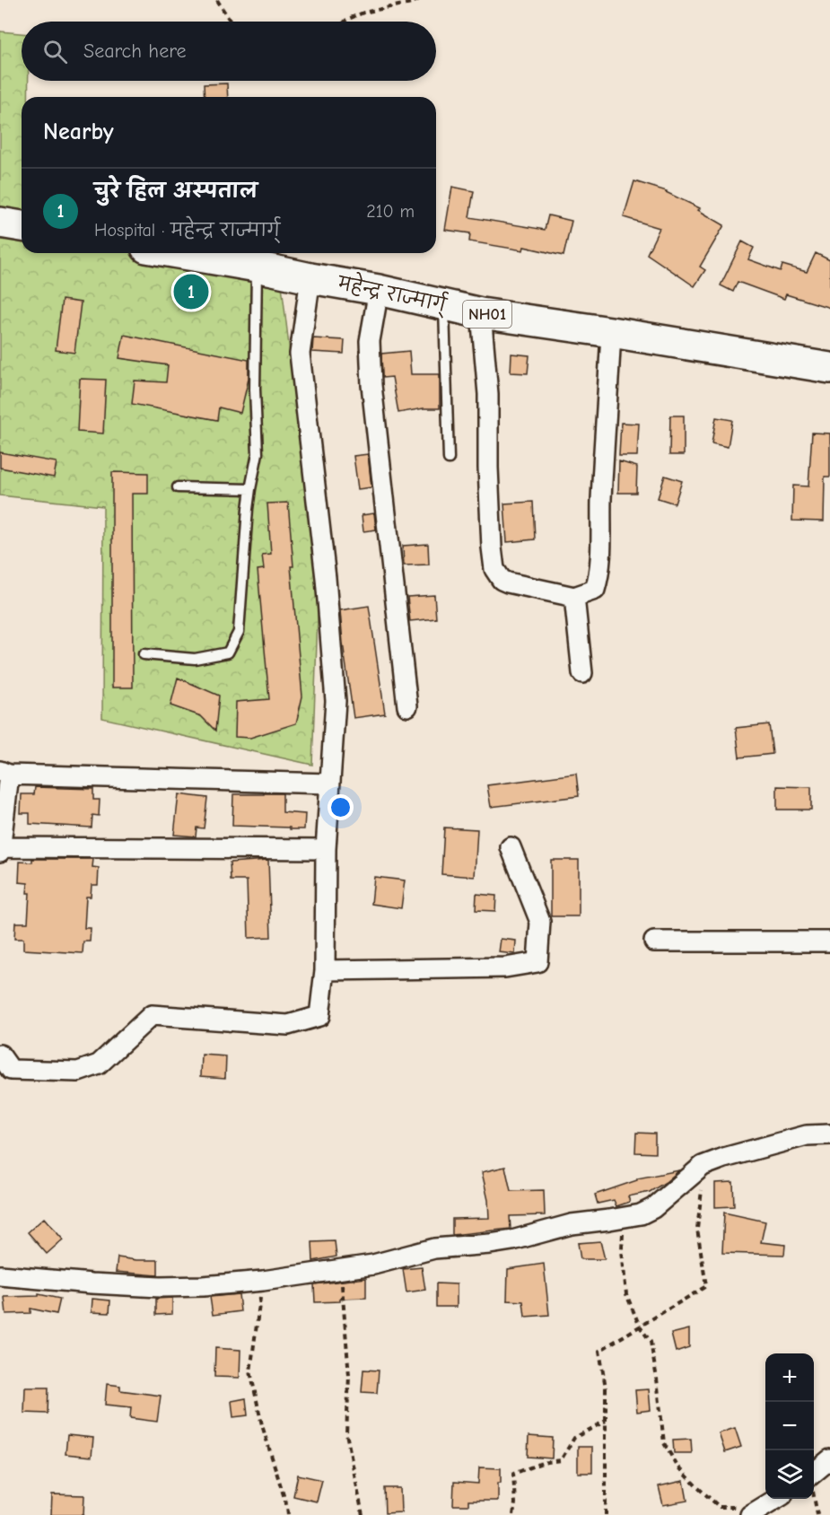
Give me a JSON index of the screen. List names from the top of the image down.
{
  "streets": {
    "highway": ["महेन्द्र राज्मार्ग्", "NH01"]
  },
  "page": {
    "search": "Search here",
    "heading": "Nearby",
    "list": [
      {
        "mark": "1",
        "name": "चुरे हिल अस्पताल",
        "note": "Hospital · महेन्द्र राज्मार्ग्",
        "value": "210 m"
      }
    ],
    "pins": "1",
    "map_buttons": ["+", "−"]
  }
}
